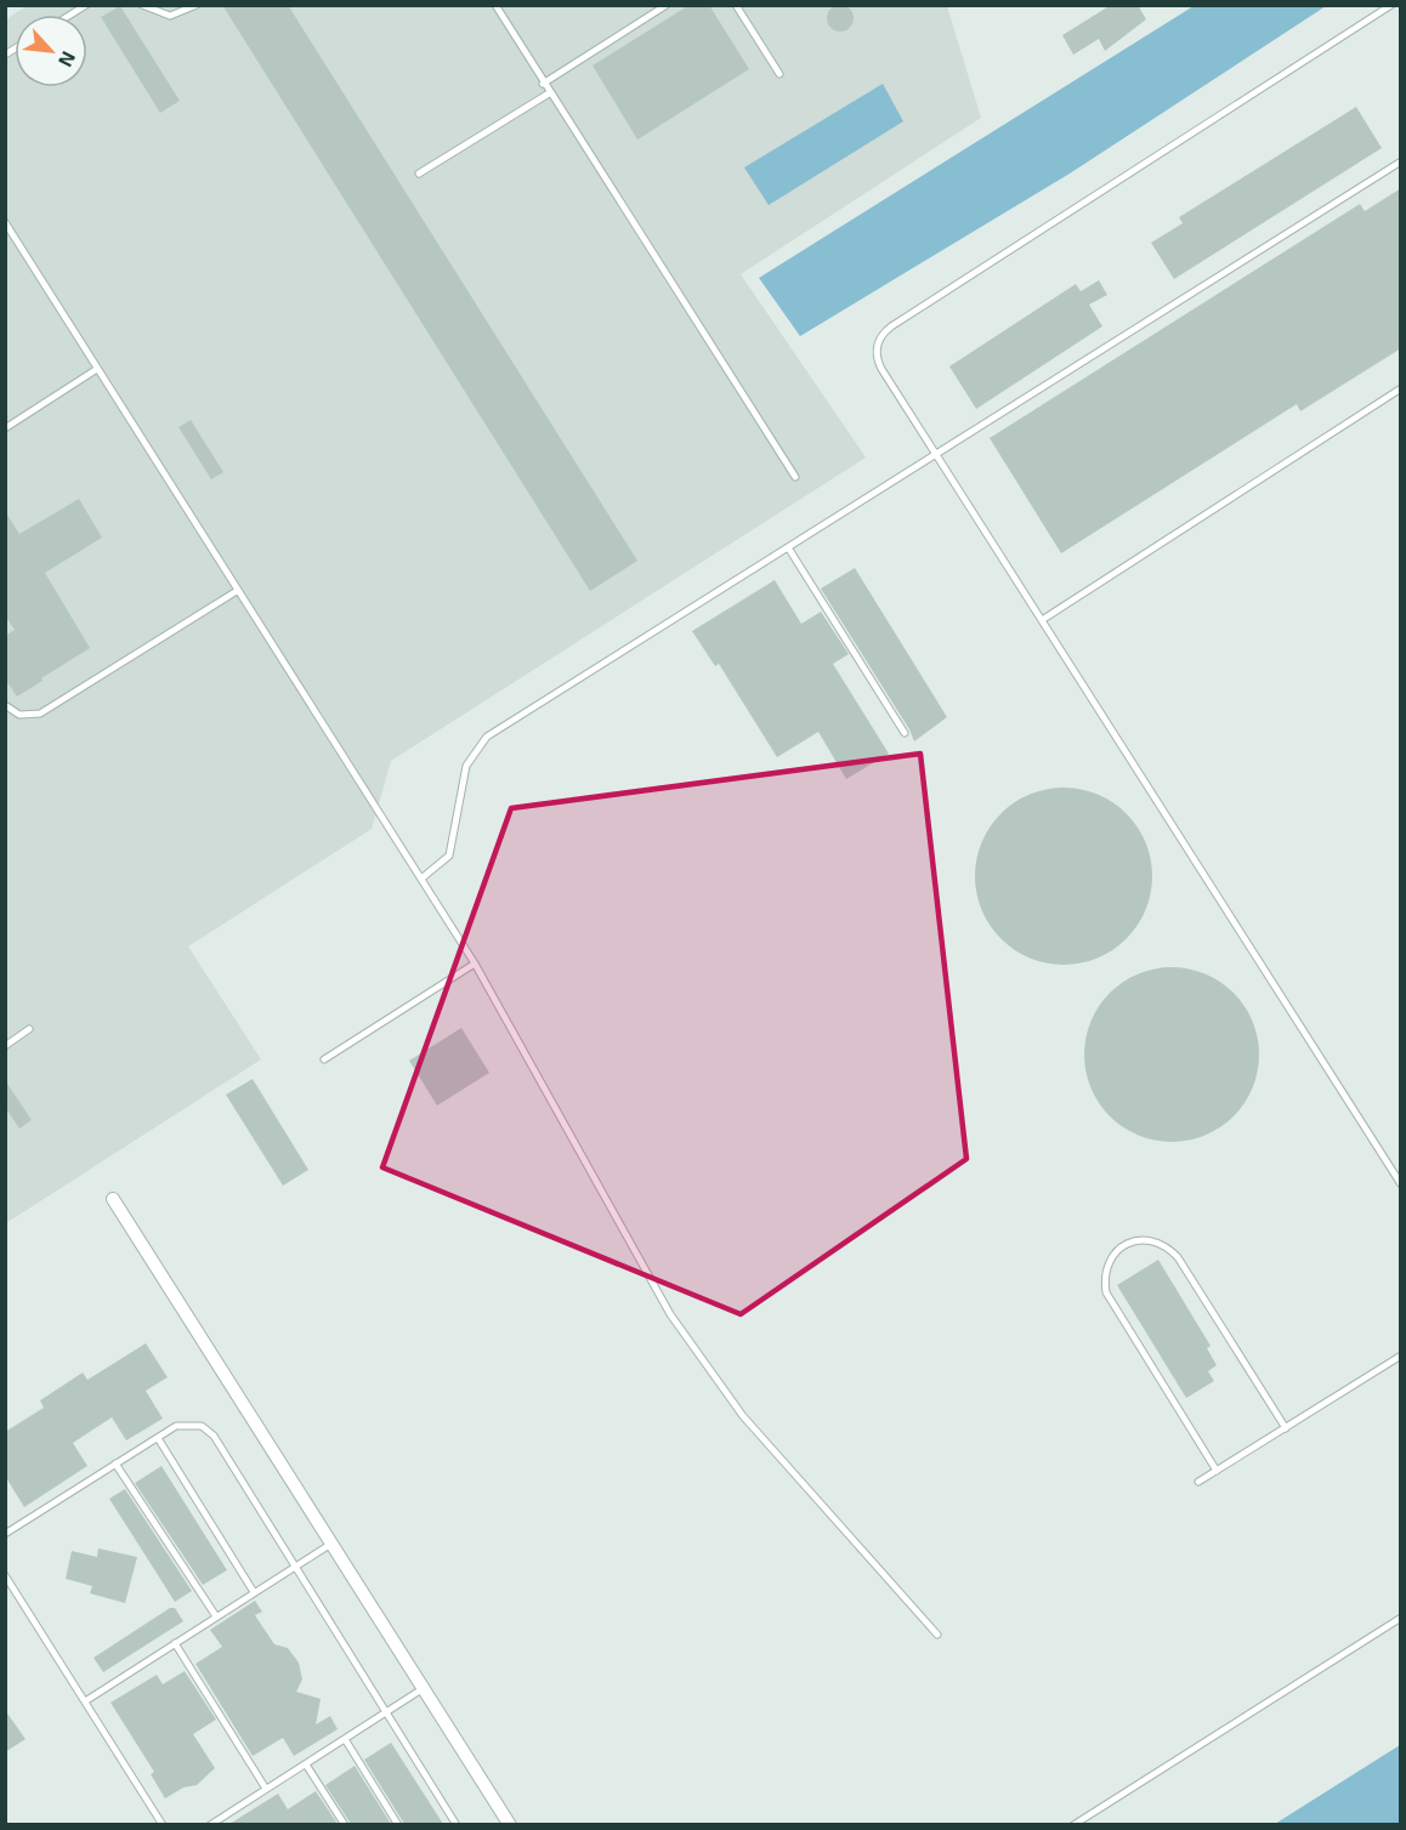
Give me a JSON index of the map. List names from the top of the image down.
{
  "north": "bottom right"
}
